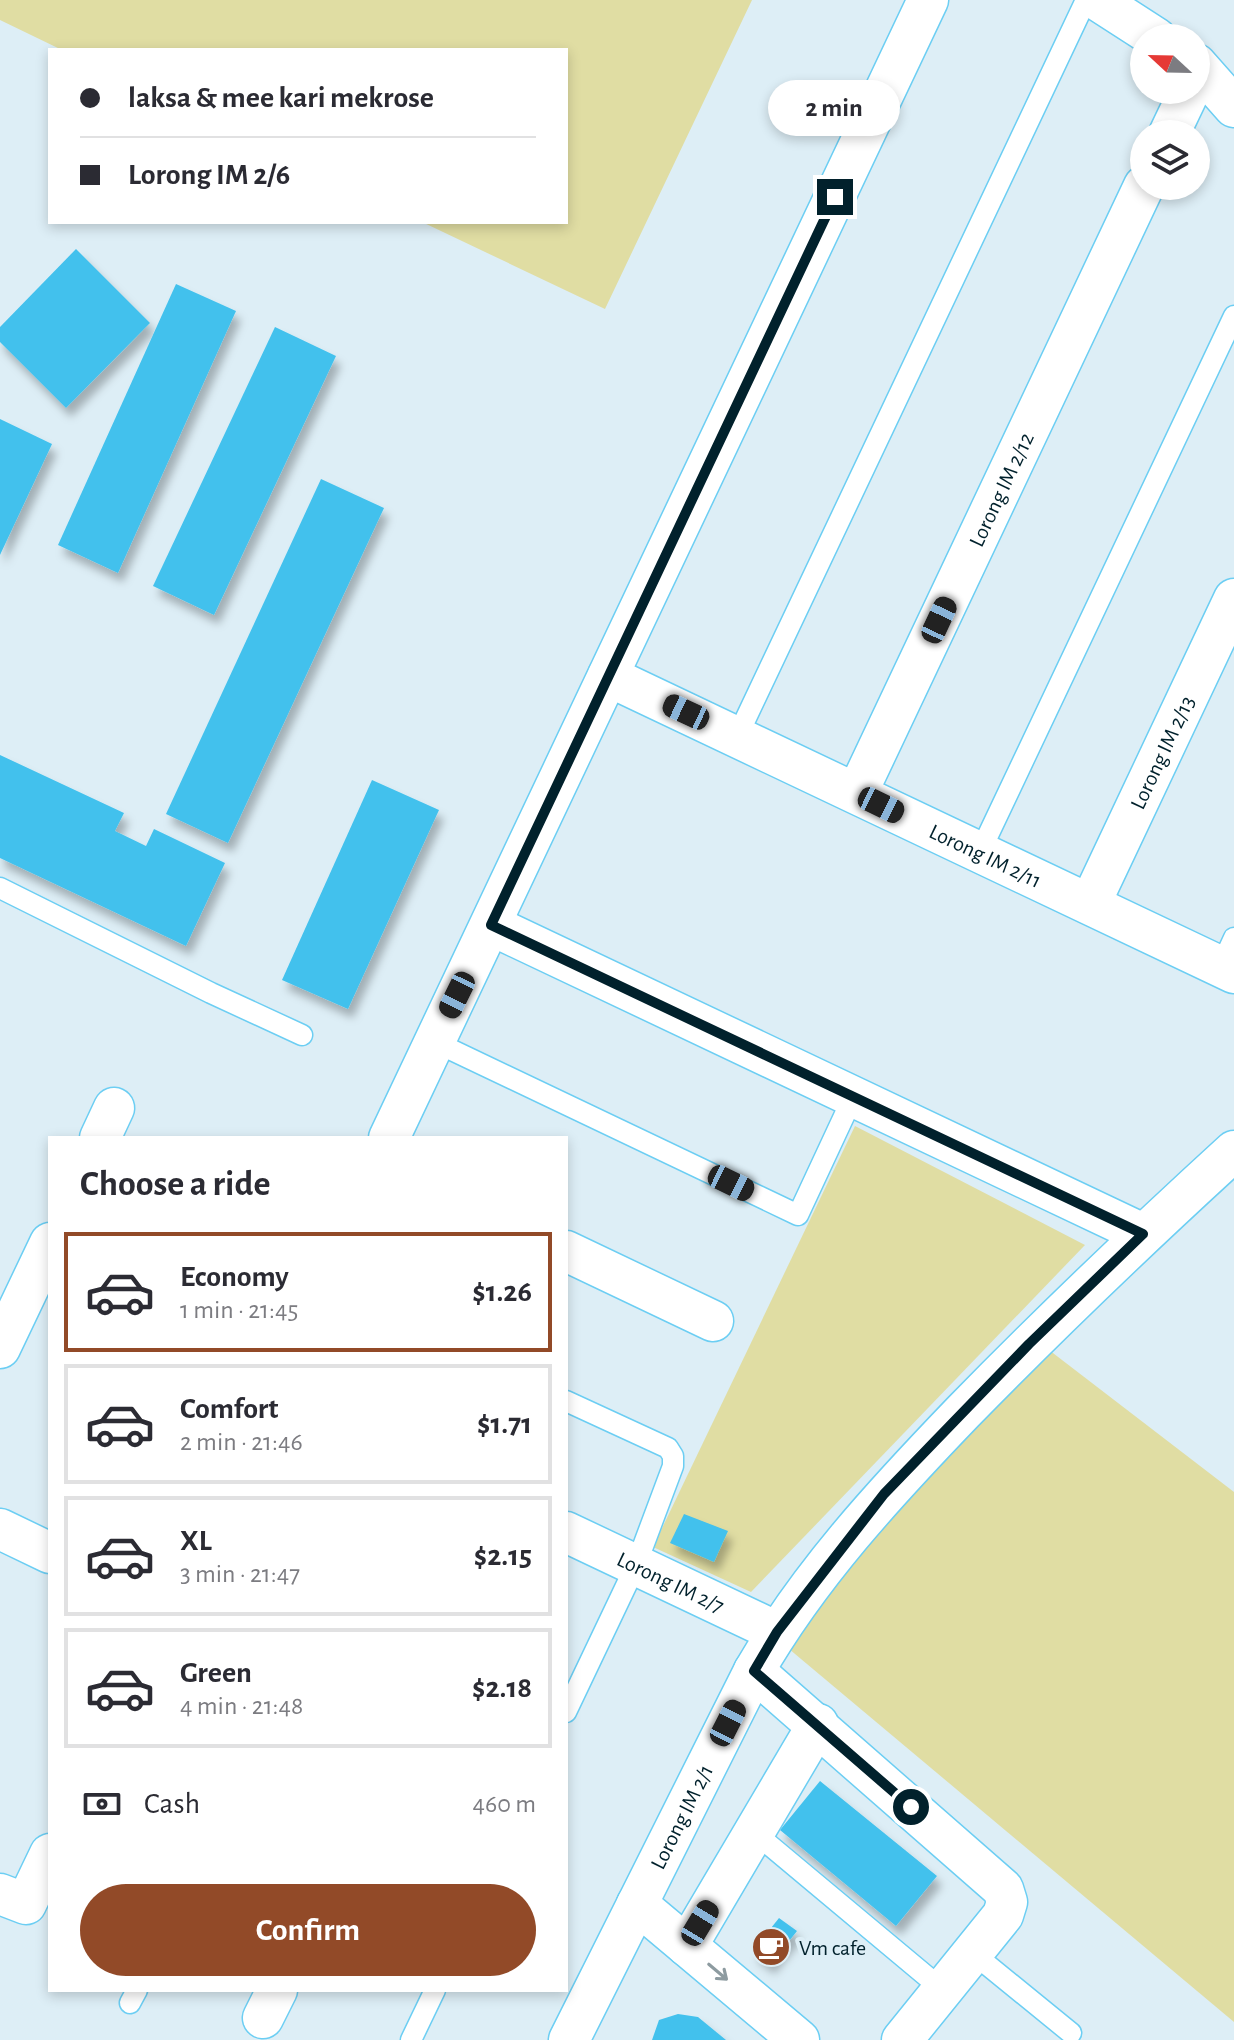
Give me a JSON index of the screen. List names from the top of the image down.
{
  "streets": {
    "street": [
      "Lorong IM 2/12",
      "Lorong IM 2/13",
      "Lorong IM 2/11",
      "Lorong IM 2/7",
      "Lorong IM 2/1"
    ]
  },
  "crossings": [
    ["Lorong IM 2/12", "Lorong IM 2/11"],
    ["Lorong IM 2/13", "Lorong IM 2/11"],
    ["Lorong IM 2/7", "Lorong IM 2/1"]
  ],
  "places": {
    "cafe": ["Vm cafe"]
  },
  "north": "left",
  "page": {
    "banner": ["laksa & mee kari mekrose", "Lorong IM 2/6"],
    "bubble": "2 min",
    "heading": "Choose a ride",
    "list": [
      {
        "name": "Economy",
        "note": "1 min · 21:45",
        "value": "$1.26"
      },
      {
        "name": "Comfort",
        "note": "2 min · 21:46",
        "value": "$1.71"
      },
      {
        "name": "XL",
        "note": "3 min · 21:47",
        "value": "$2.15"
      },
      {
        "name": "Green",
        "note": "4 min · 21:48",
        "value": "$2.18"
      }
    ],
    "pay": ["Cash", "460 m"],
    "buttons": "Confirm"
  }
}
